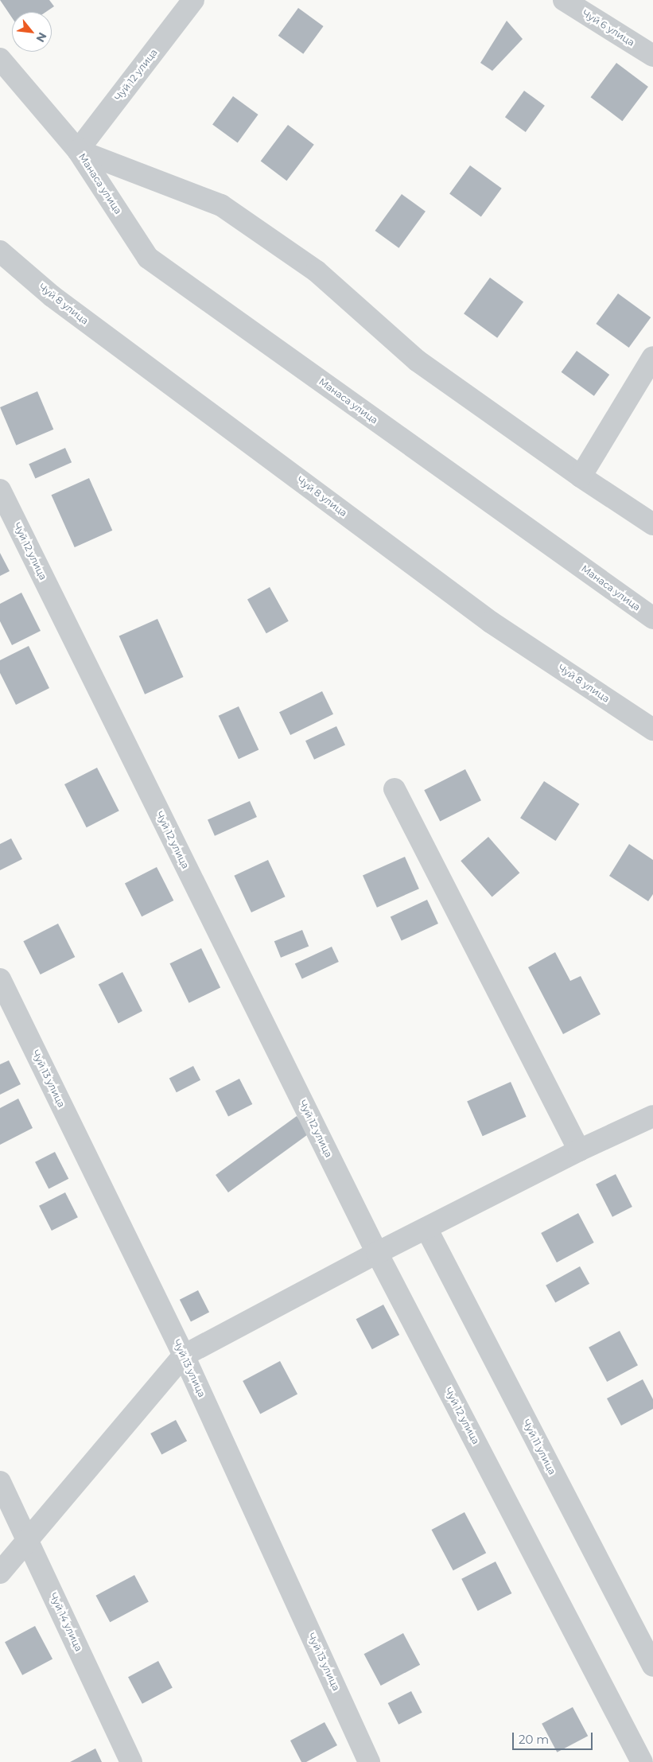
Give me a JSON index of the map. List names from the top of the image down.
{
  "streets": {
    "street": [
      "Чуй 6 улица",
      "Чуй 12 улица",
      "Манаса улица",
      "Чуй 8 улица",
      "Чуй 13 улица",
      "Чуй 11 улица",
      "Чуй 14 улица"
    ]
  },
  "crossings": [
    ["Чуй 12 улица", "Манаса улица"]
  ],
  "scale_bar": "20 m",
  "north": "bottom right"
}
